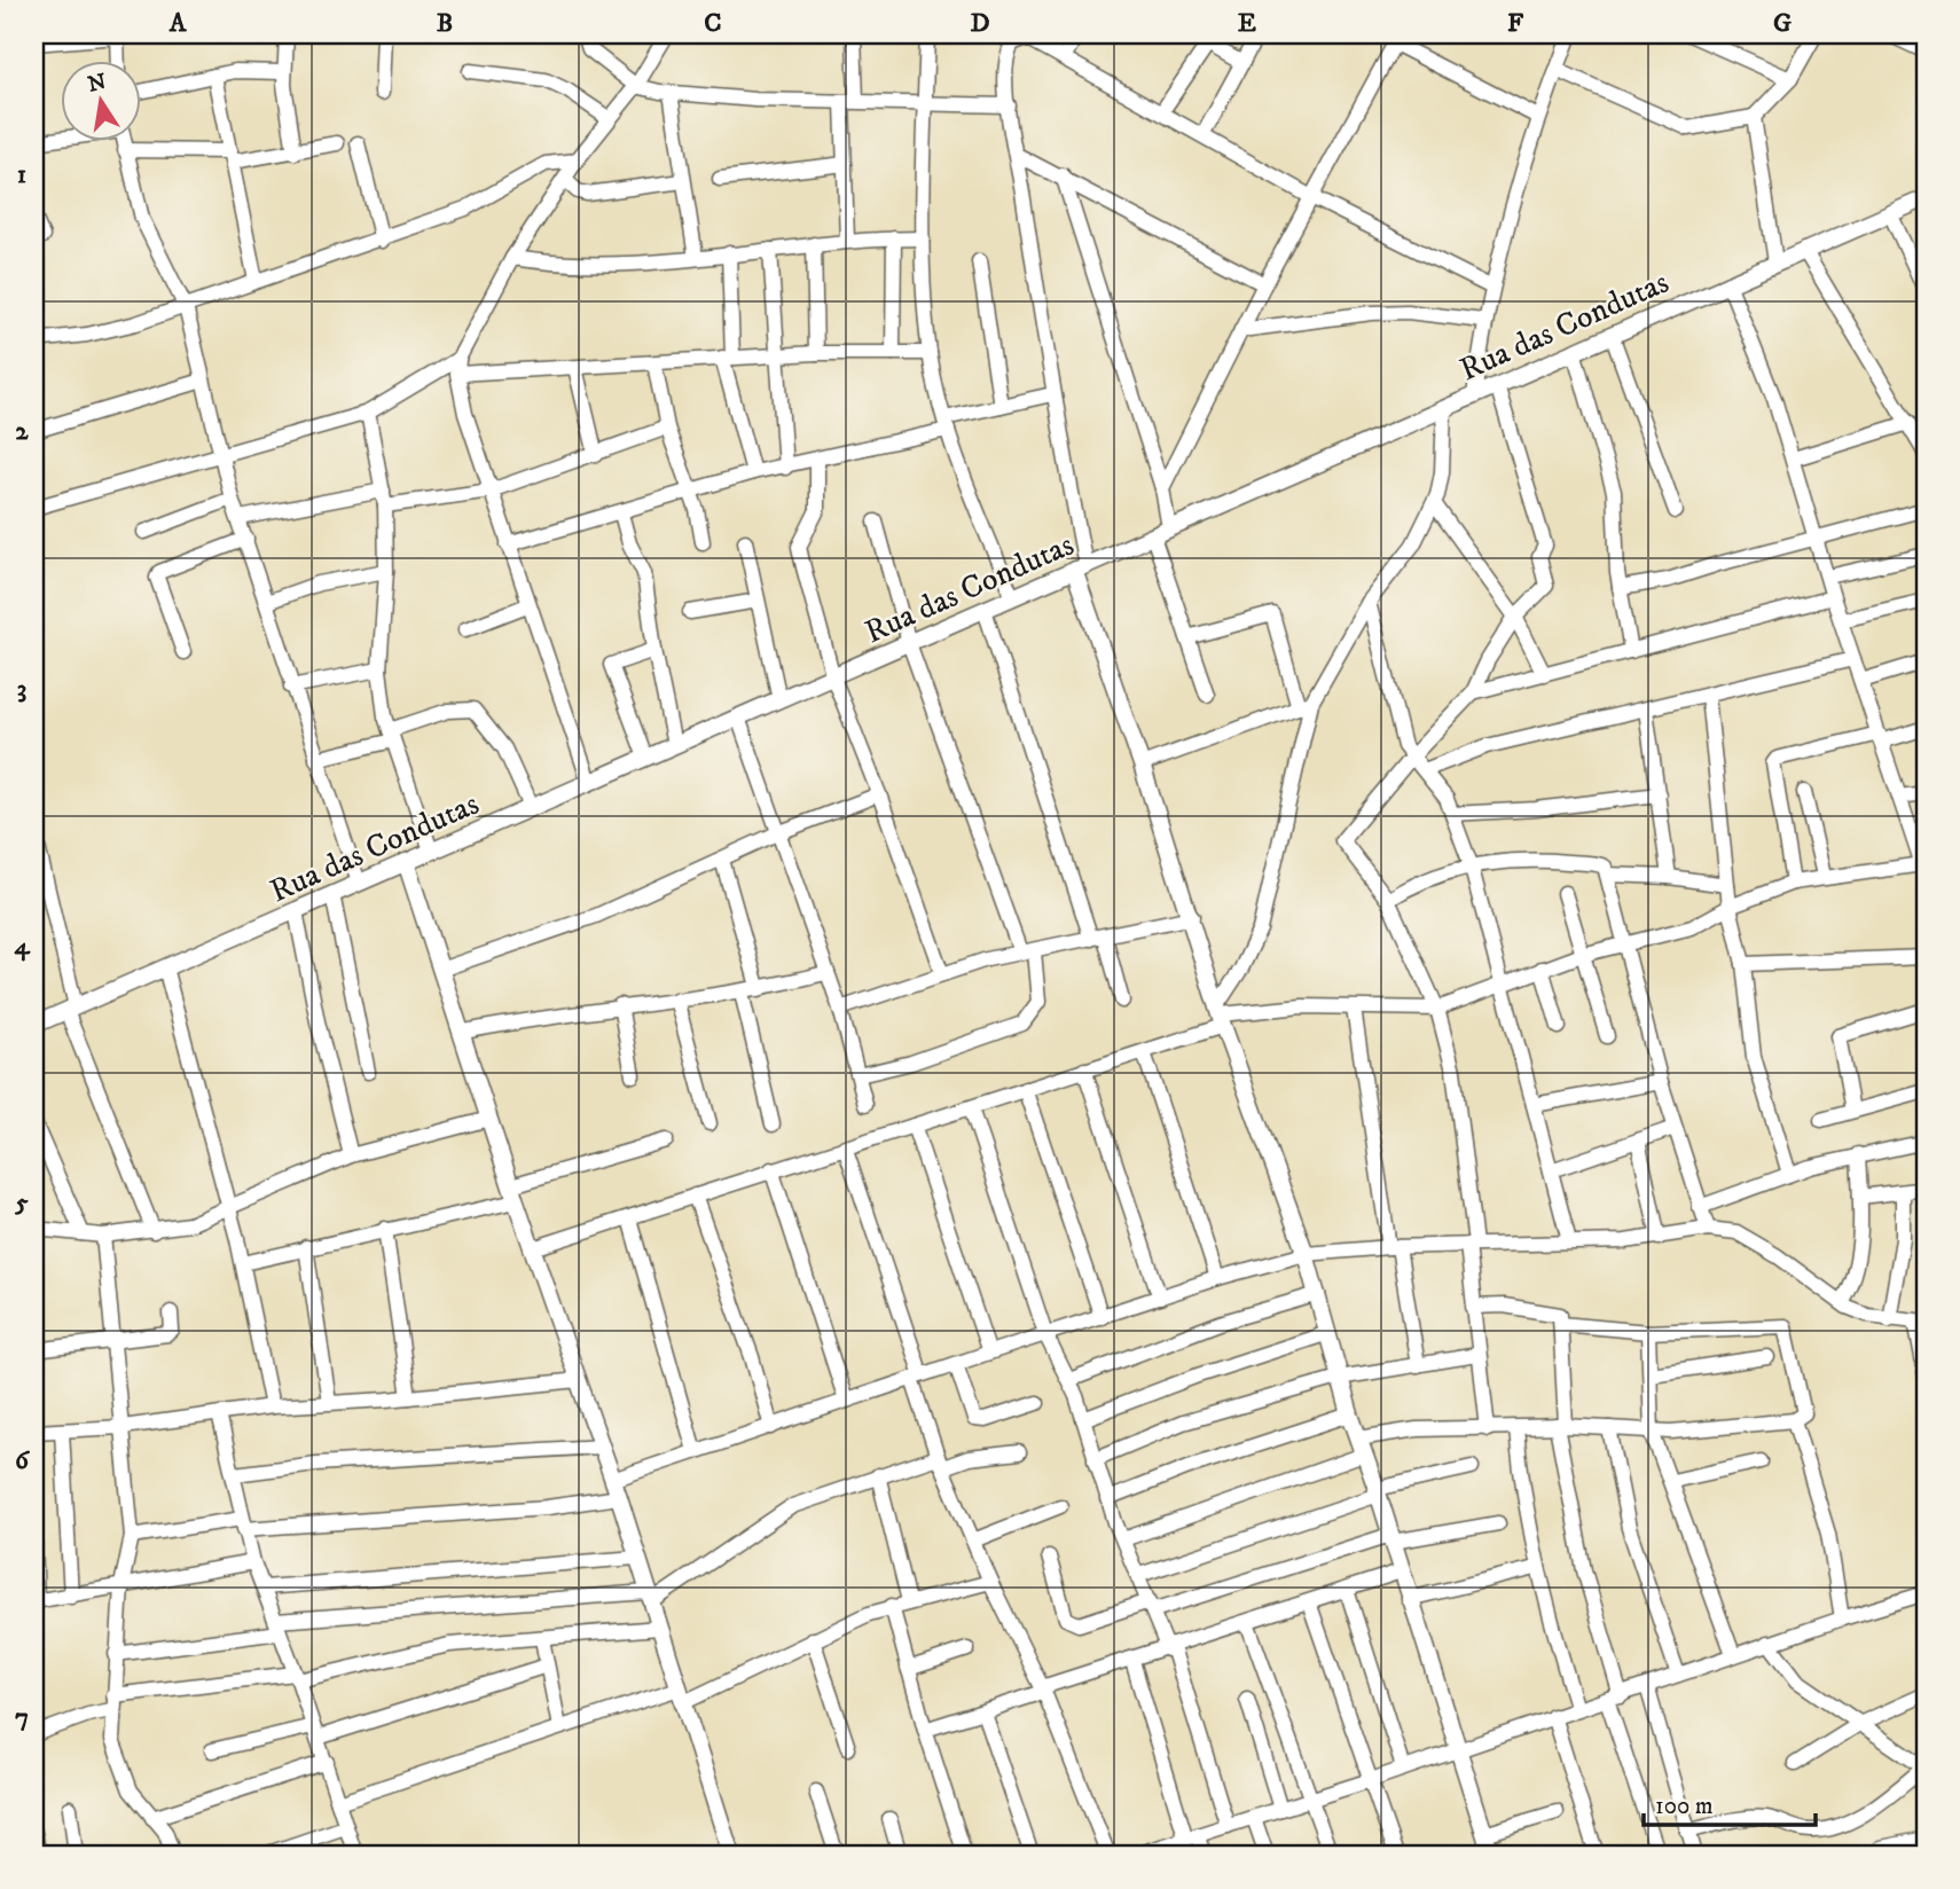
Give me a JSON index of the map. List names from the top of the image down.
{
  "streets": {
    "street": ["Rua das Condutas"]
  },
  "scale_bar": "100 m",
  "north": "top",
  "grid": {
    "columns": [
      "A",
      "B",
      "C",
      "D",
      "E",
      "F",
      "G"
    ],
    "rows": [
      "1",
      "2",
      "3",
      "4",
      "5",
      "6",
      "7"
    ]
  }
}
